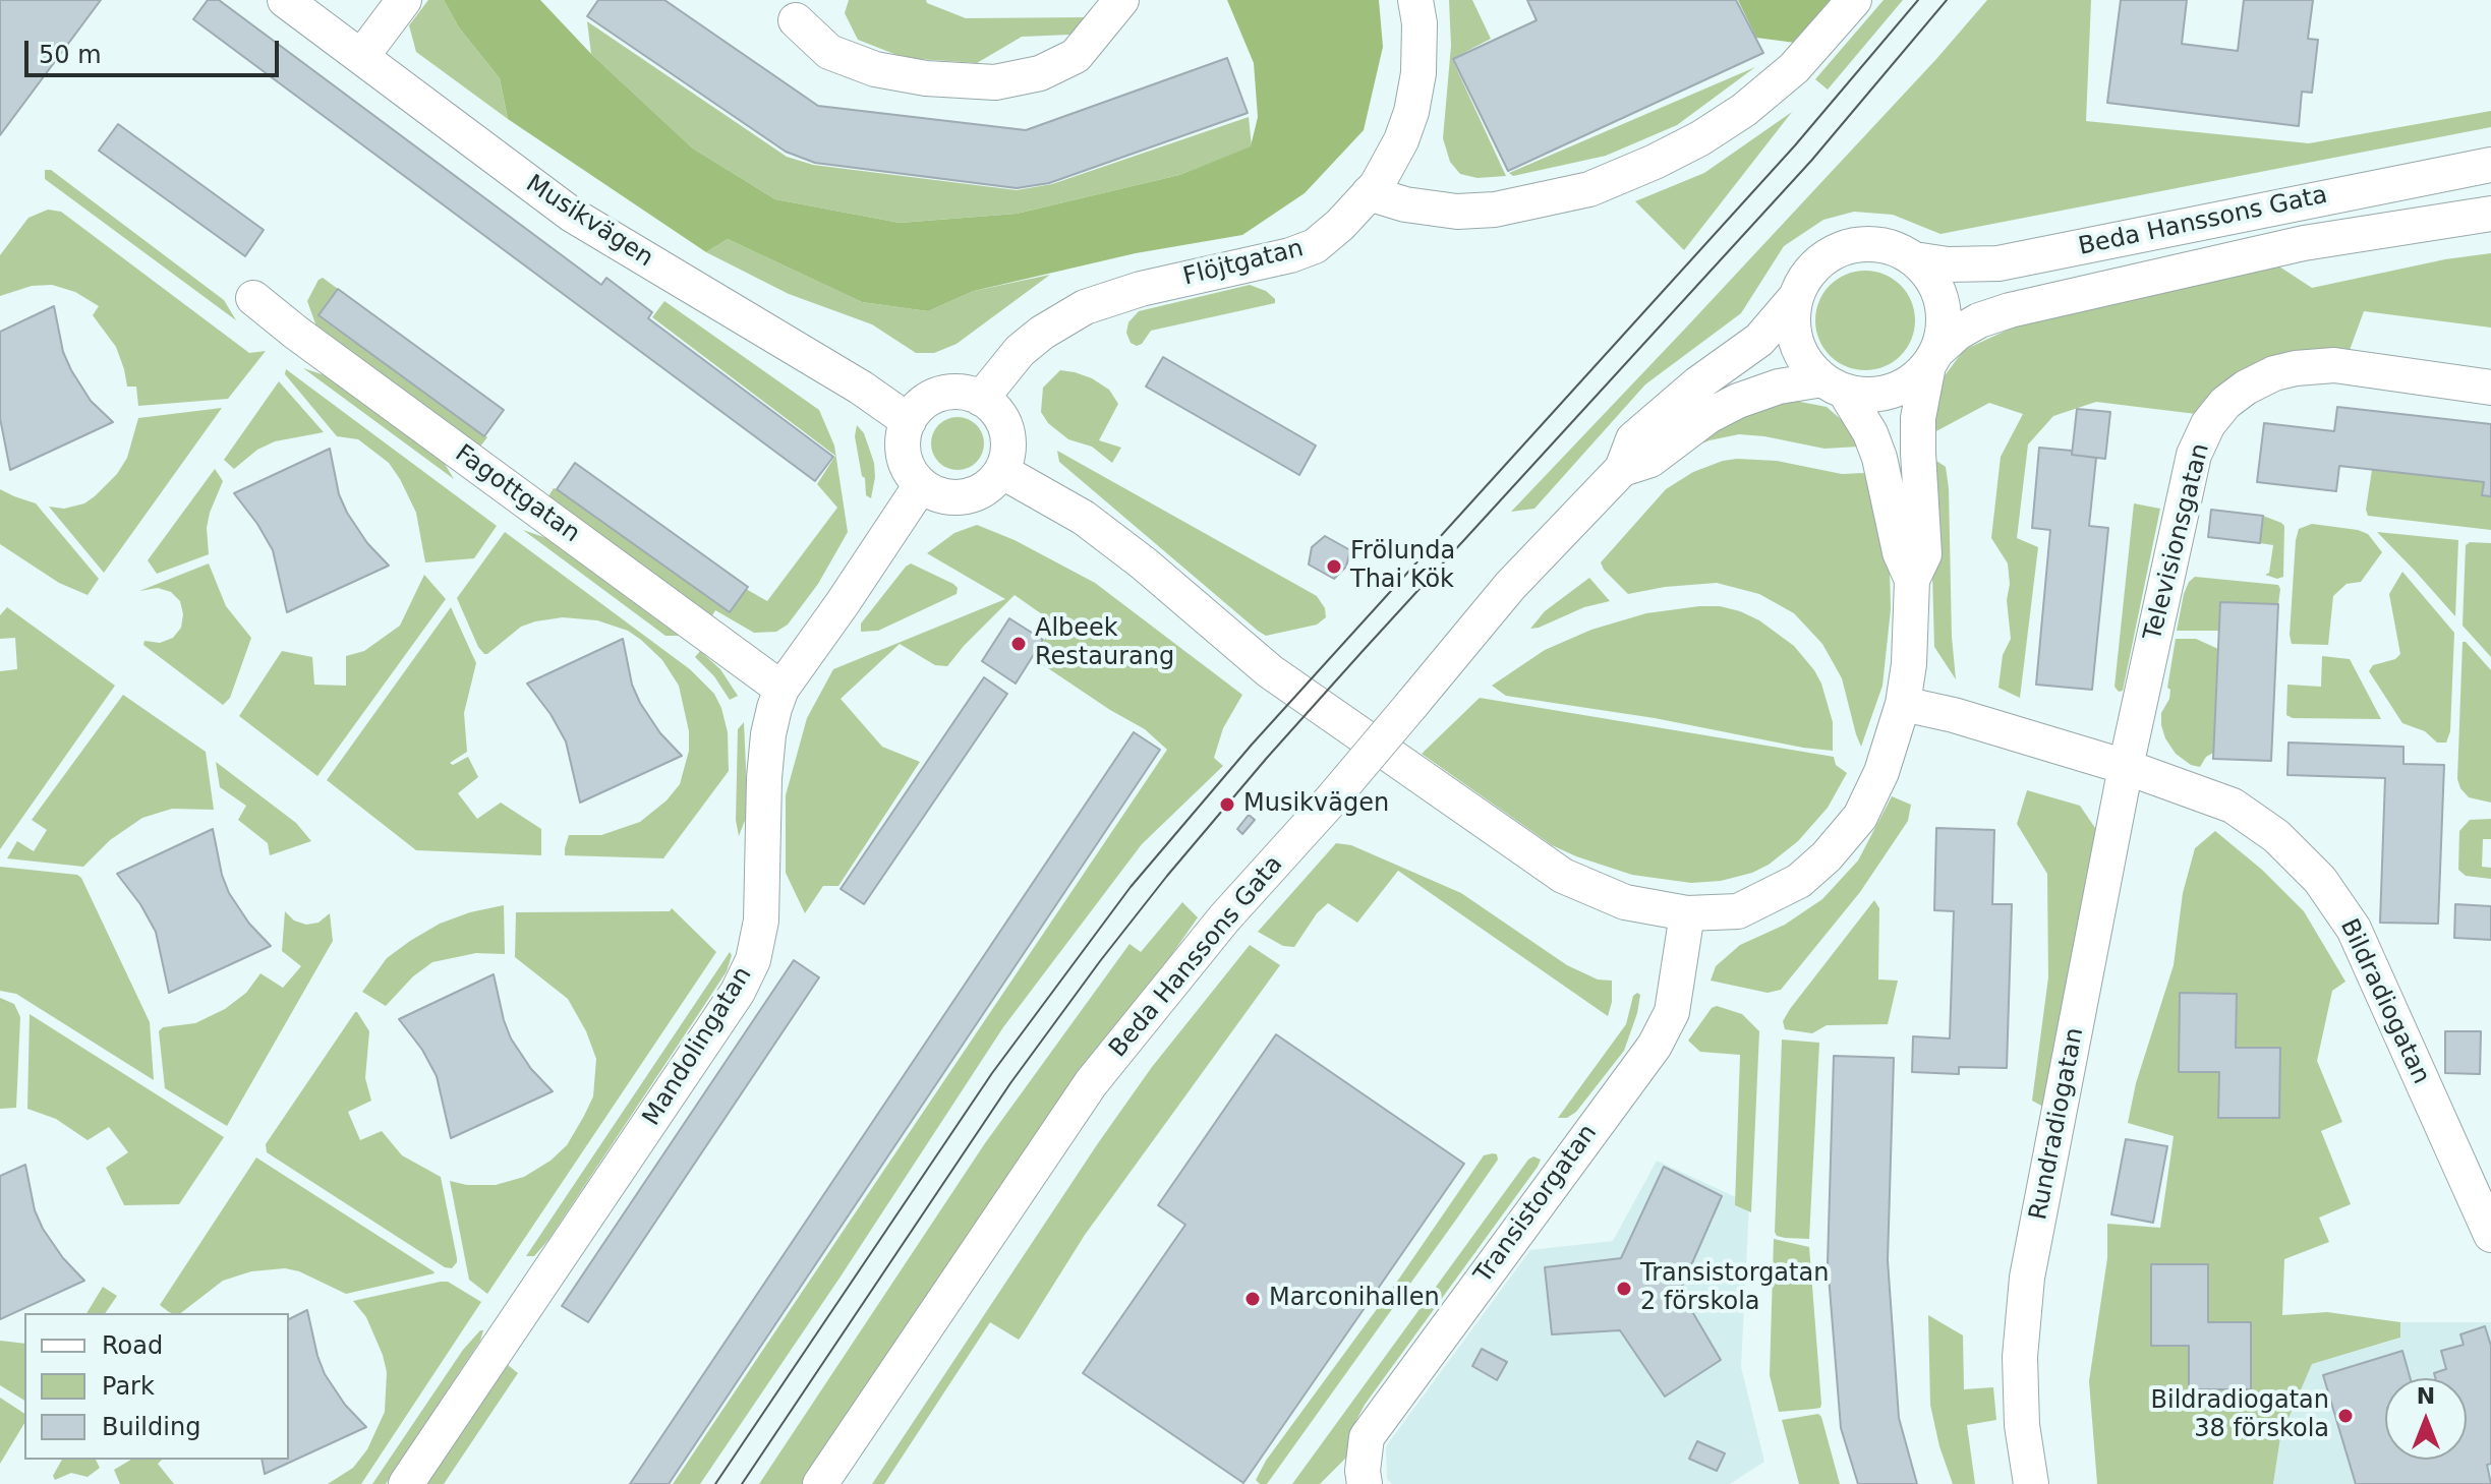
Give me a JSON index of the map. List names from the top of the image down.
{
  "streets": {
    "street": [
      "Musikvägen",
      "Beda Hanssons Gata",
      "Flöjtgatan",
      "Fagottgatan",
      "Televisionsgatan",
      "Bildradiogatan",
      "Mandolingatan",
      "Rundradiogatan",
      "Transistorgatan"
    ]
  },
  "crossings": [
    ["Musikvägen", "Flöjtgatan"],
    ["Musikvägen", "Mandolingatan"],
    ["Flöjtgatan", "Mandolingatan"],
    ["Fagottgatan", "Mandolingatan"],
    ["Televisionsgatan", "Bildradiogatan"],
    ["Televisionsgatan", "Rundradiogatan"],
    ["Bildradiogatan", "Rundradiogatan"]
  ],
  "places": [
    "Frölunda Thai Kök",
    "Albeek Restaurang",
    "Musikvägen",
    "Transistorgatan 2 förskola",
    "Marconihallen",
    "Bildradiogatan 38 förskola"
  ],
  "legend": ["Road", "Park", "Building"],
  "scale_bar": "50 m",
  "north": "top"
}
